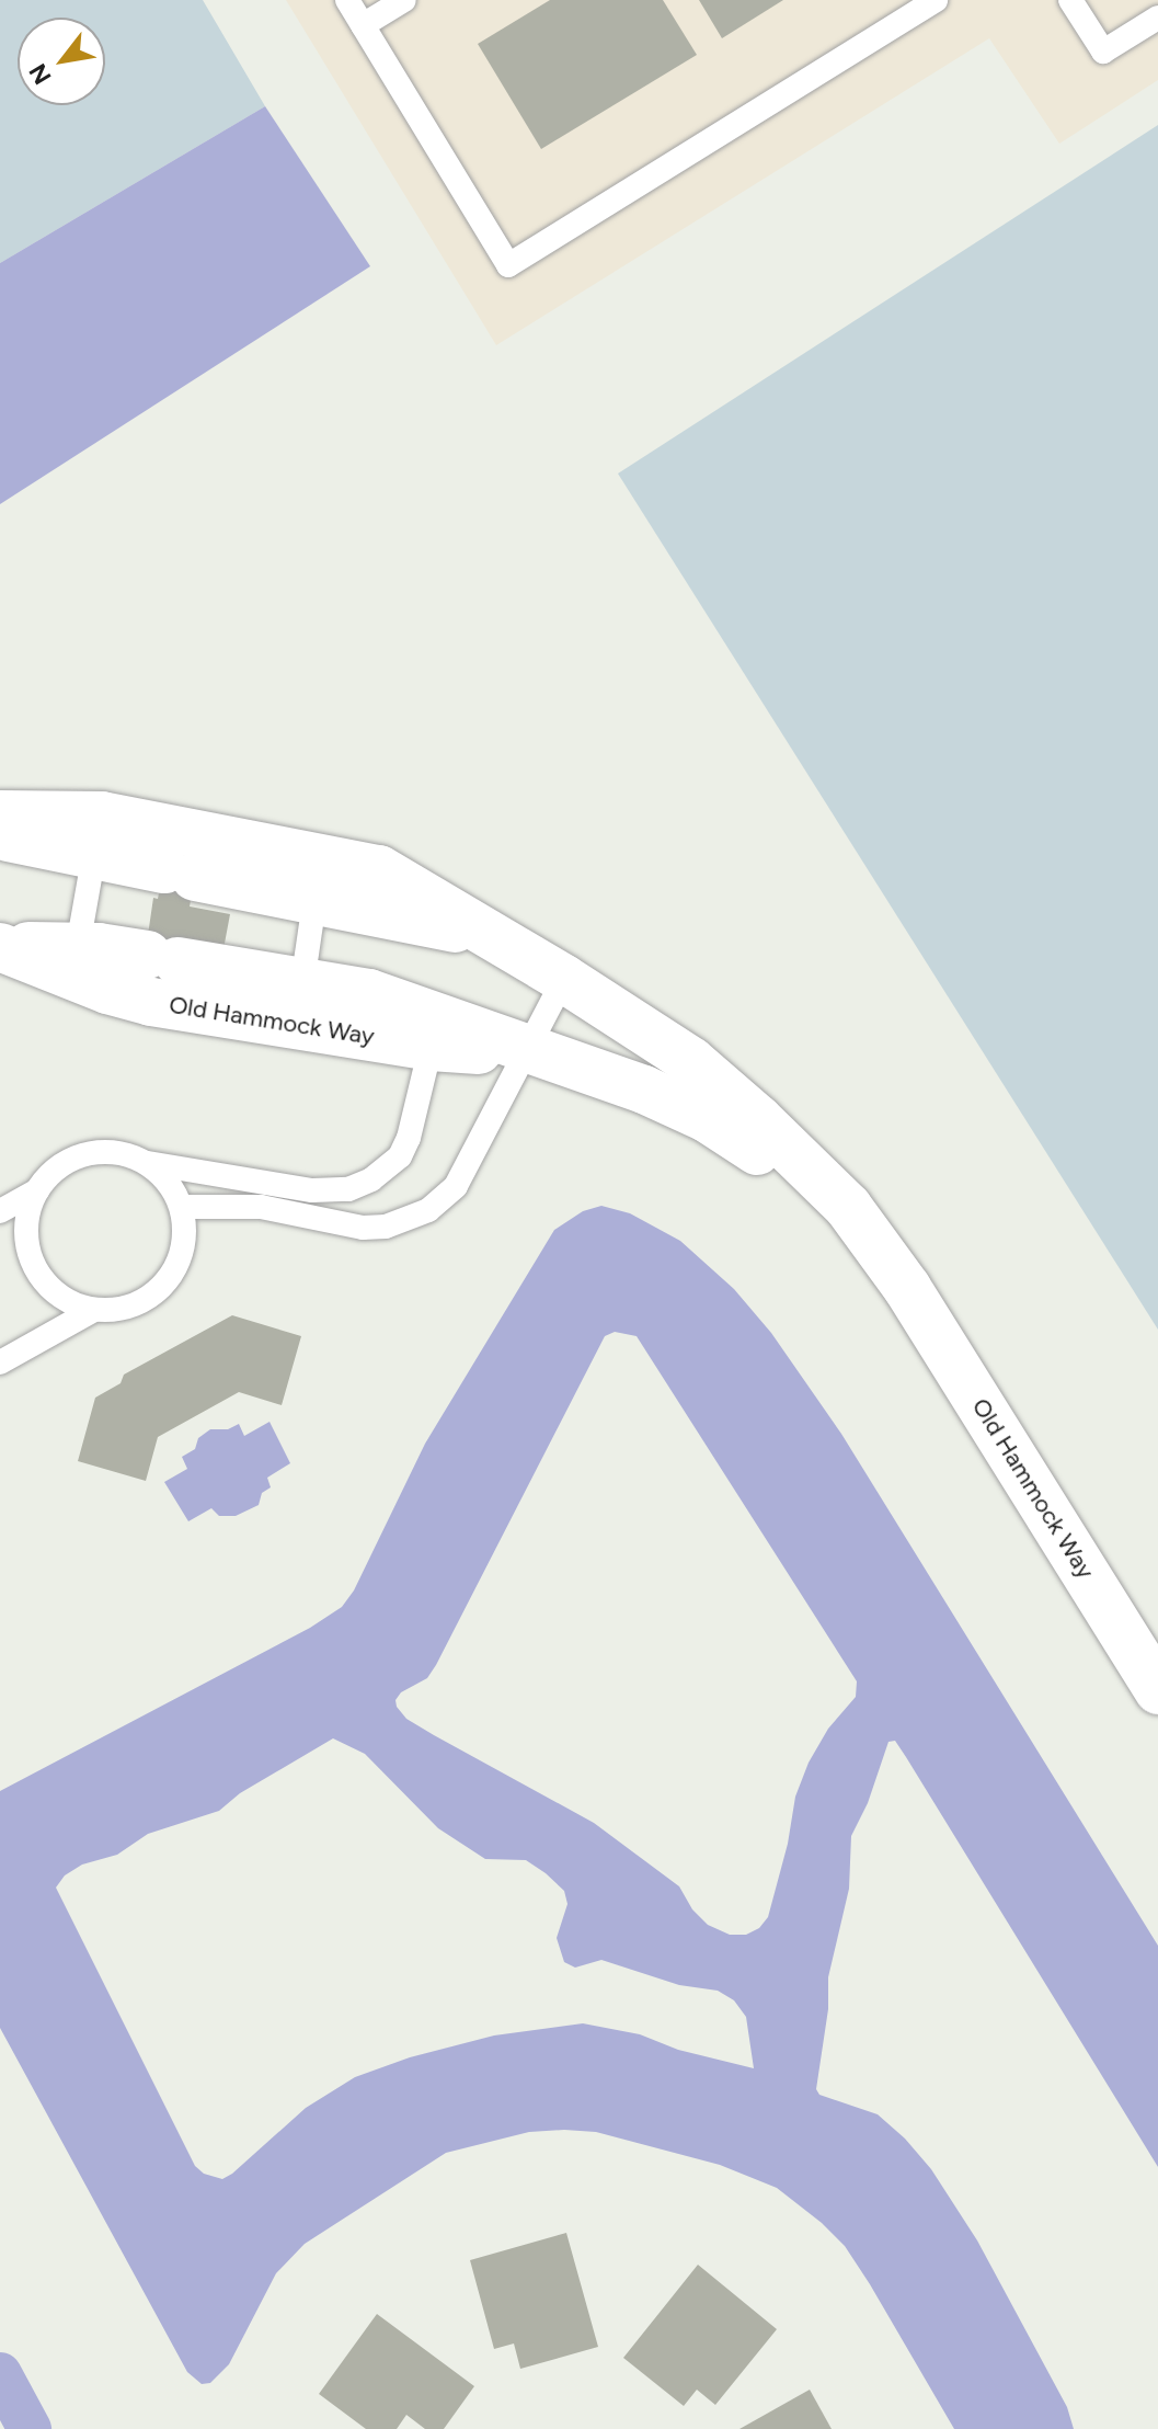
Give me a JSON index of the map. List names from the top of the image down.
{
  "streets": {
    "street": ["Old Hammock Way"]
  },
  "north": "bottom left"
}
